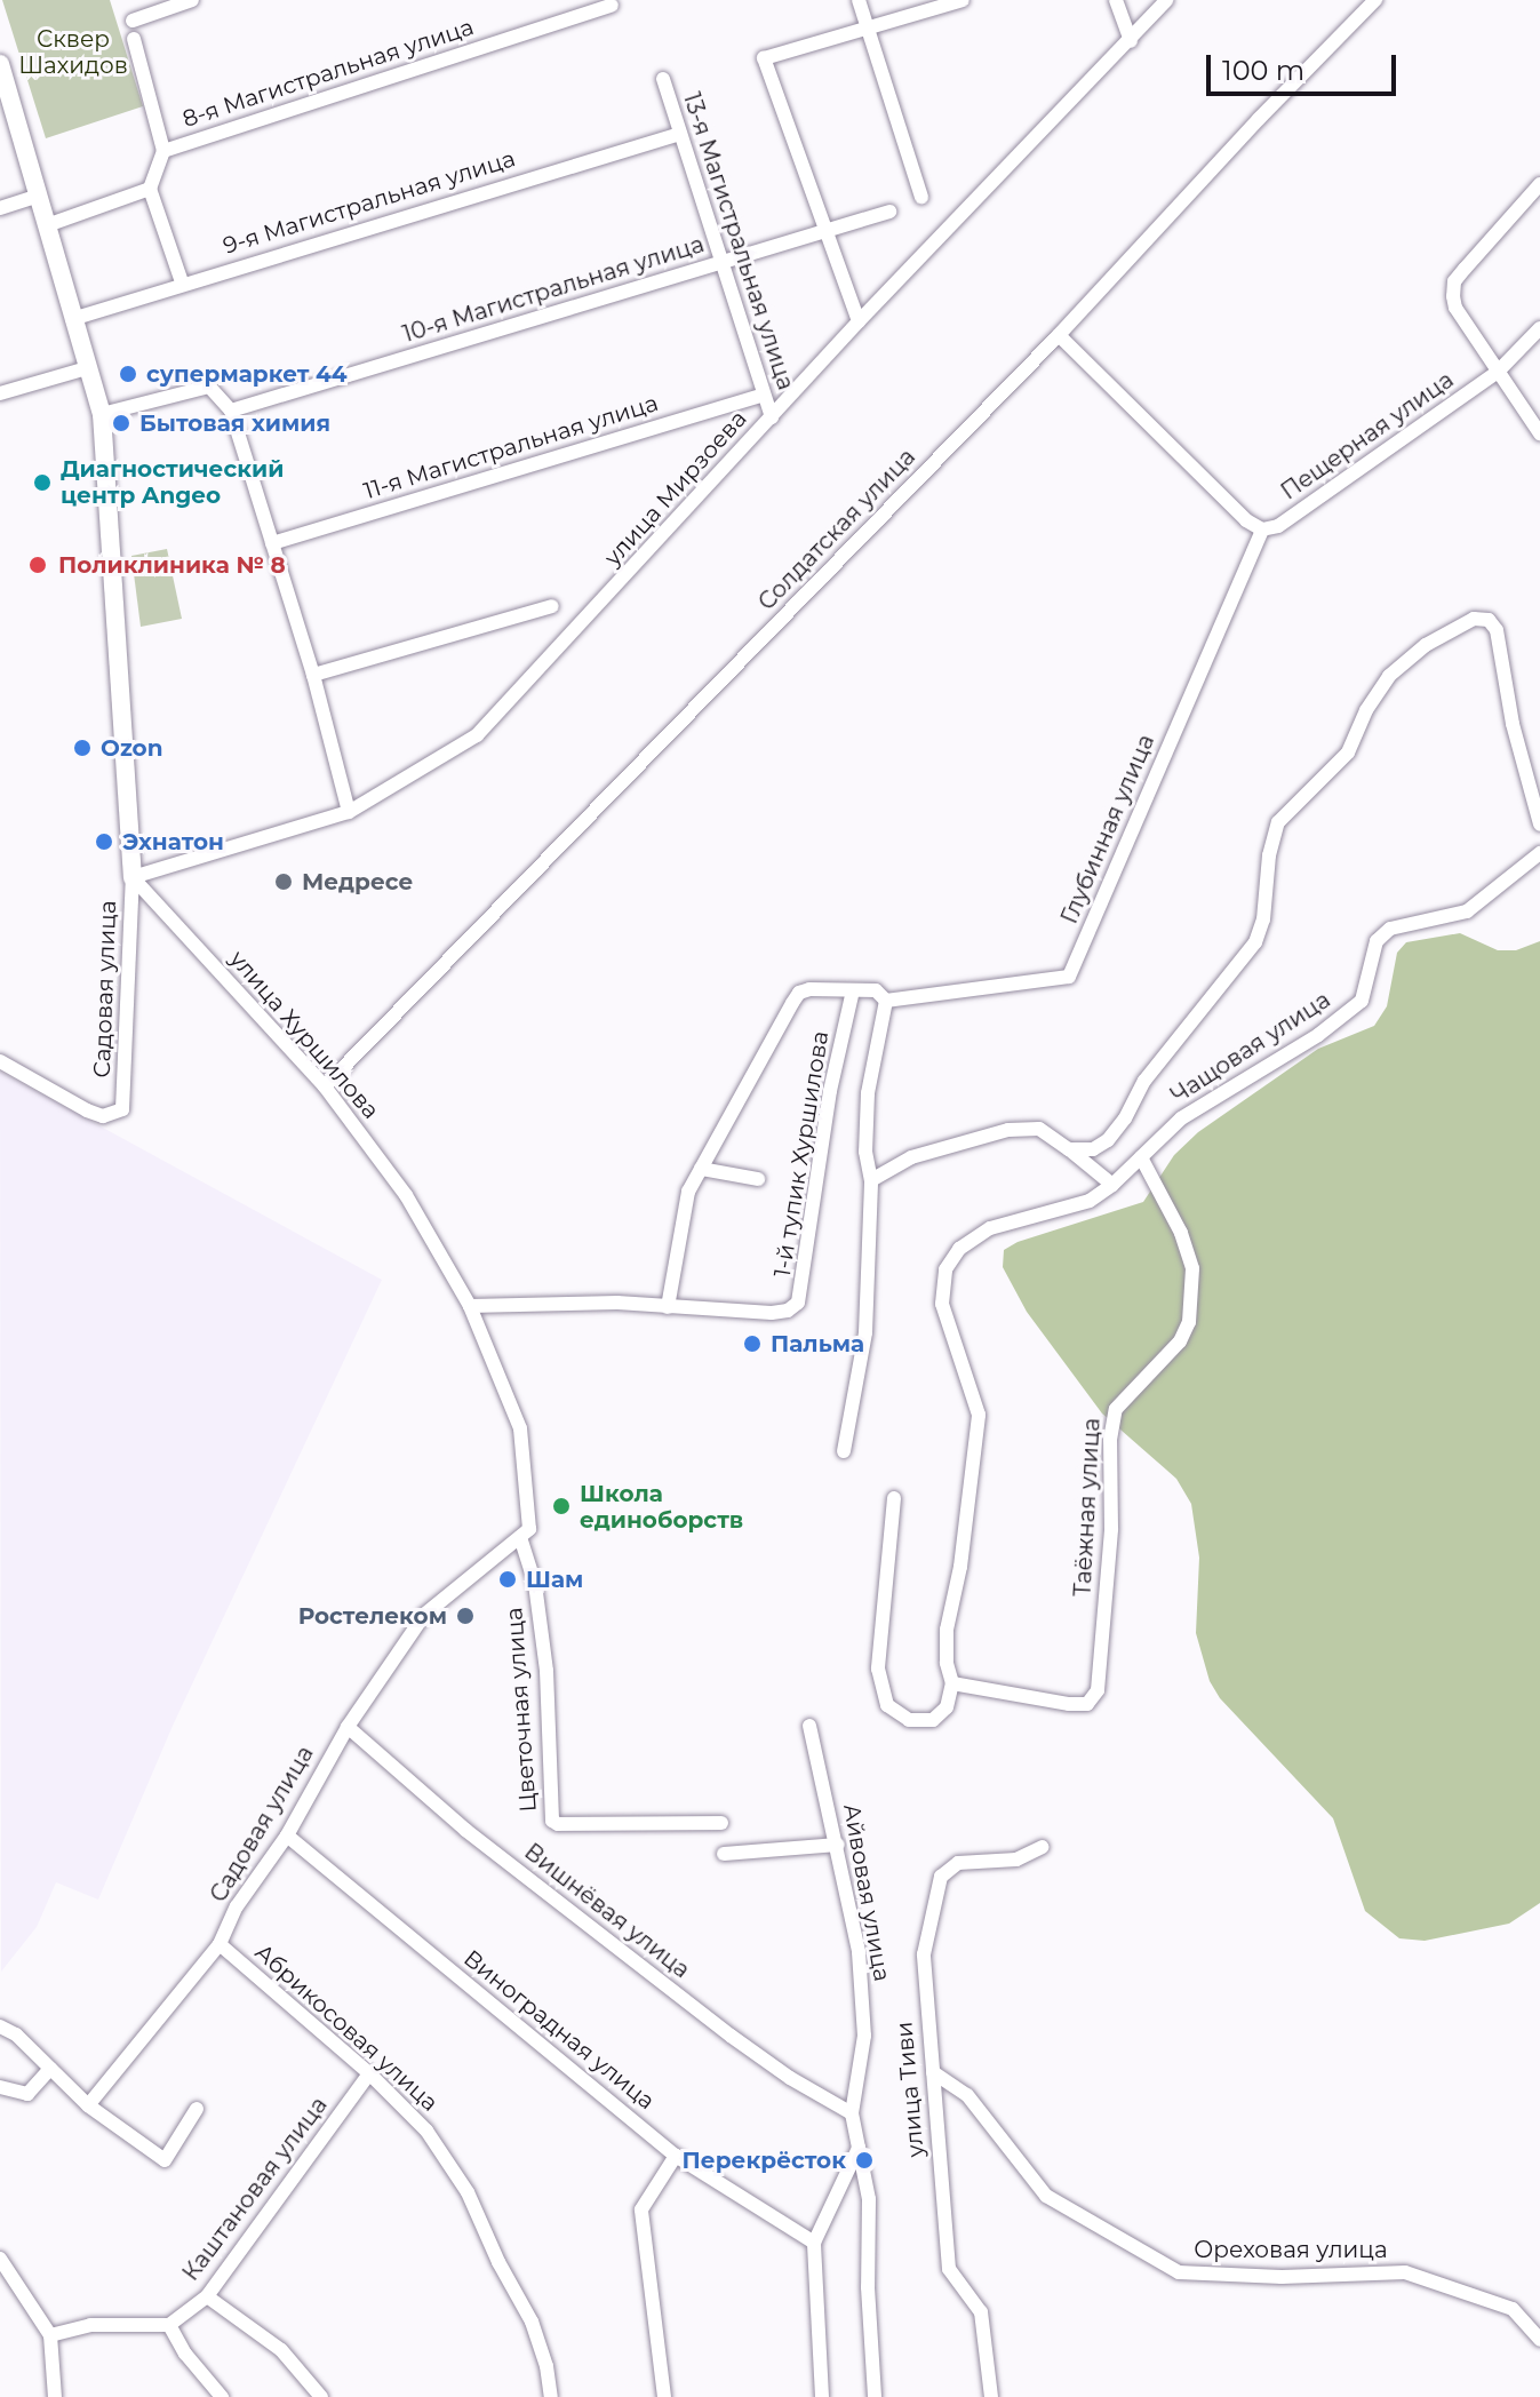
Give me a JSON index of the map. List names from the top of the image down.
{
  "streets": {
    "street": [
      "8-я Магистральная улица",
      "9-я Магистральная улица",
      "13-я Магистральная улица",
      "10-я Магистральная улица",
      "Пещерная улица",
      "11-я Магистральная улица",
      "улица Мирзоева",
      "Солдатская улица",
      "Глубинная улица",
      "Садовая улица",
      "улица Хуршилова",
      "Чащовая улица",
      "1-й тупик Хуршилова",
      "Таёжная улица",
      "Цветочная улица",
      "Айвовая улица",
      "Вишнёвая улица",
      "Абрикосовая улица",
      "Виноградная улица",
      "улица Тиви",
      "Каштановая улица",
      "Ореховая улица"
    ]
  },
  "crossings": [
    ["9-я Магистральная улица", "13-я Магистральная улица"],
    ["13-я Магистральная улица", "10-я Магистральная улица"],
    ["13-я Магистральная улица", "11-я Магистральная улица"],
    ["13-я Магистральная улица", "улица Мирзоева"],
    ["Пещерная улица", "Глубинная улица"],
    ["улица Мирзоева", "Садовая улица"],
    ["улица Мирзоева", "улица Хуршилова"],
    ["Солдатская улица", "улица Хуршилова"],
    ["Глубинная улица", "1-й тупик Хуршилова"],
    ["Садовая улица", "улица Хуршилова"],
    ["Садовая улица", "Цветочная улица"],
    ["Садовая улица", "Вишнёвая улица"],
    ["Садовая улица", "Абрикосовая улица"],
    ["Садовая улица", "Виноградная улица"],
    ["улица Хуршилова", "1-й тупик Хуршилова"],
    ["улица Хуршилова", "Цветочная улица"],
    ["Чащовая улица", "Таёжная улица"],
    ["Айвовая улица", "Вишнёвая улица"],
    ["Абрикосовая улица", "Каштановая улица"],
    ["улица Тиви", "Ореховая улица"]
  ],
  "parks": ["Сквер Шахидов"],
  "places": [
    "супермаркет 44",
    "Бытовая химия",
    "Диагностический центр Angeo",
    "Поликлиника № 8",
    "Ozon",
    "Эхнатон",
    "Медресе",
    "Пальма",
    "Школа единоборств",
    "Шам",
    "Ростелеком",
    "Перекрёсток"
  ],
  "scale_bar": "100 m"
}
